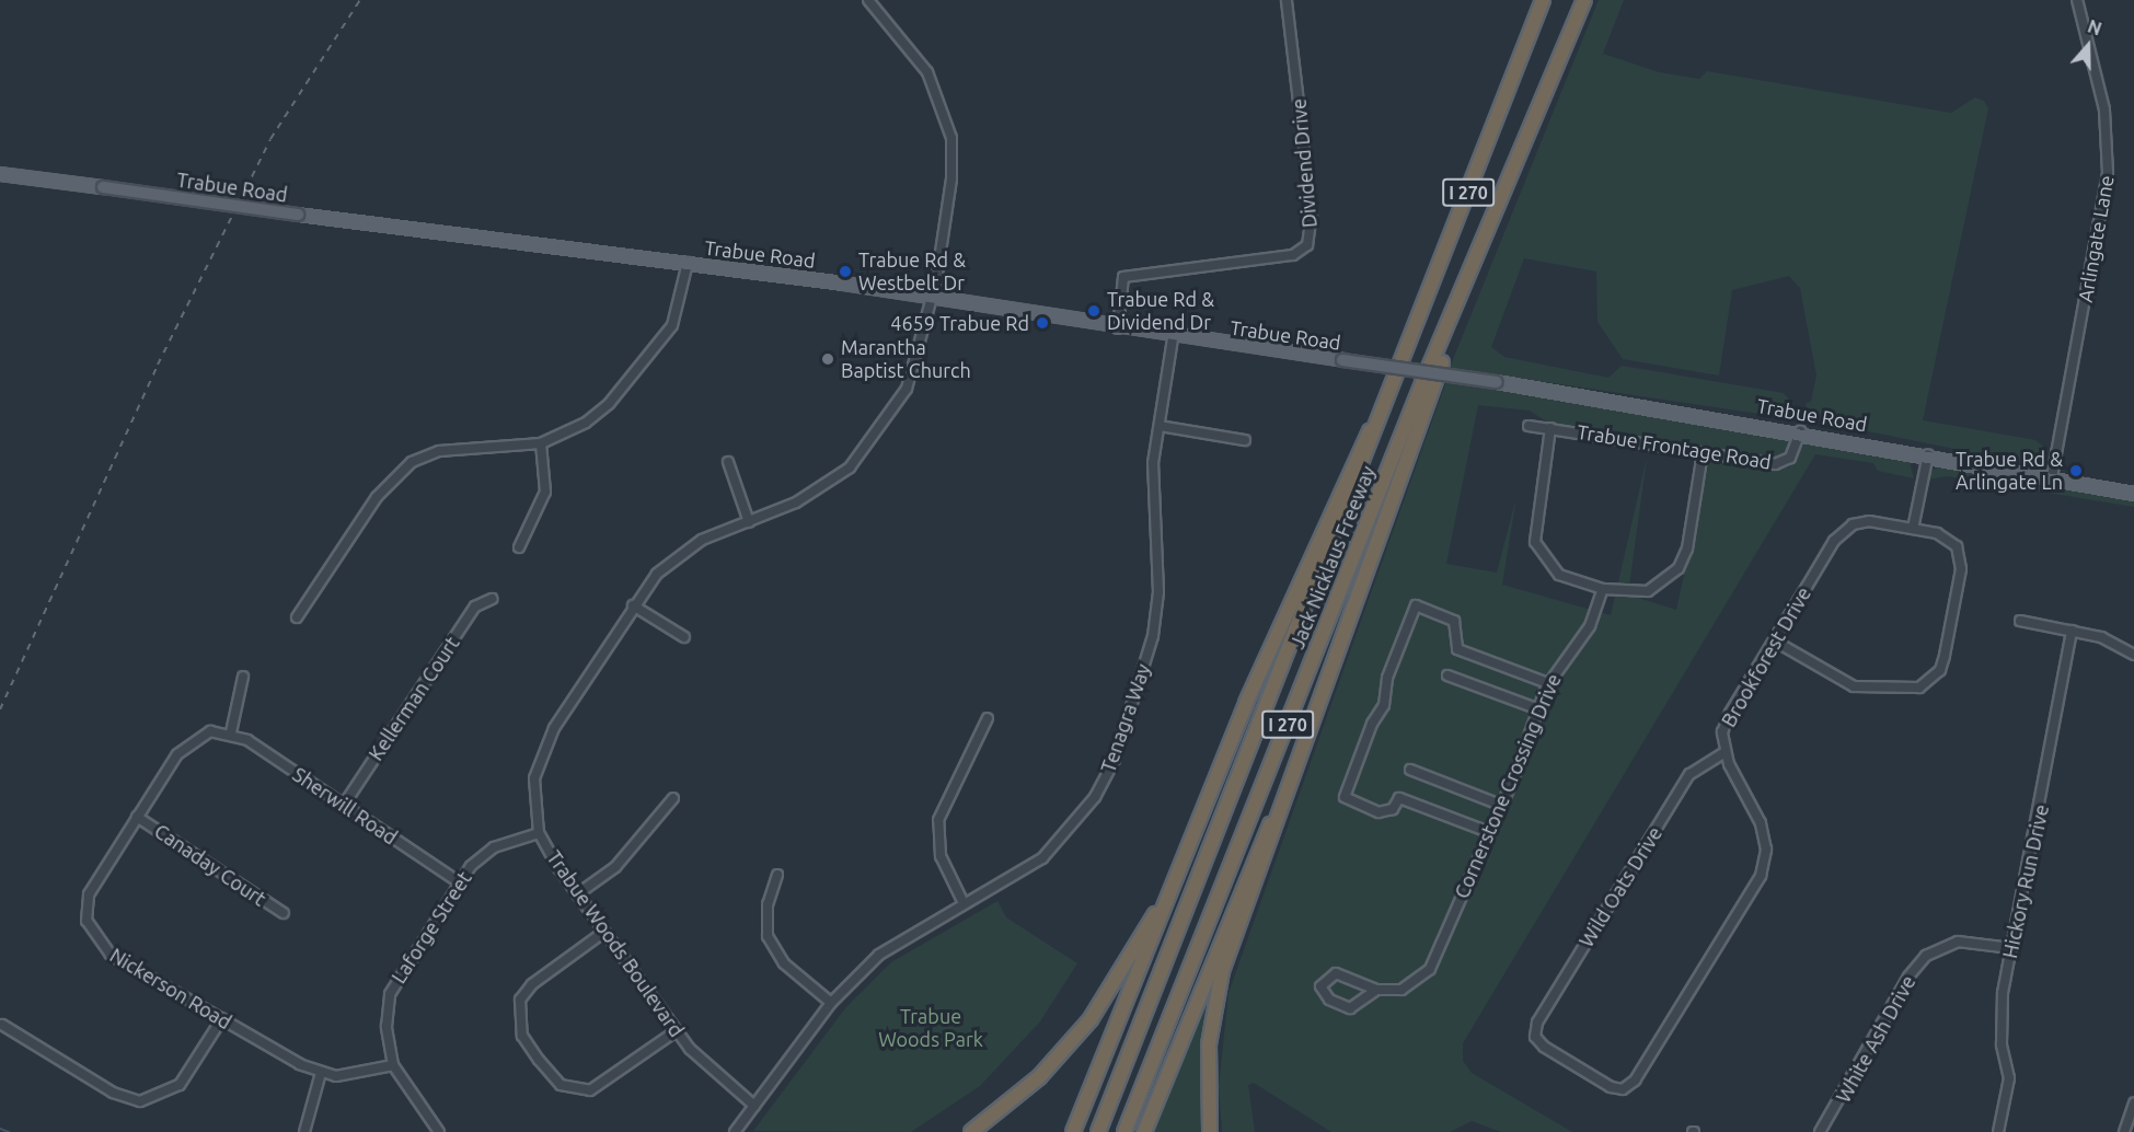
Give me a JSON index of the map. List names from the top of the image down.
{
  "streets": {
    "highway": ["I 270", "Jack Nicklaus Freeway"],
    "main road": ["Trabue Road"],
    "street": [
      "Dividend Drive",
      "Arlingate Lane",
      "Trabue Frontage Road",
      "Brookforest Drive",
      "Kellerman Court",
      "Tenagra Way",
      "Cornerstone Crossing Drive",
      "Sherwill Road",
      "Canaday Court",
      "Hickory Run Drive",
      "Wild Oats Drive",
      "Laforge Street",
      "Trabue Woods Boulevard",
      "Nickerson Road",
      "White Ash Drive"
    ]
  },
  "crossings": [
    ["Dividend Drive", "Trabue Road"],
    ["Trabue Road", "Arlingate Lane"],
    ["Trabue Road", "Trabue Frontage Road"],
    ["Trabue Road", "Tenagra Way"],
    ["Trabue Road", "Trabue Woods Boulevard"],
    ["Trabue Frontage Road", "Cornerstone Crossing Drive"],
    ["Brookforest Drive", "Wild Oats Drive"],
    ["Kellerman Court", "Sherwill Road"],
    ["Tenagra Way", "Trabue Woods Boulevard"],
    ["Sherwill Road", "Laforge Street"],
    ["Sherwill Road", "Nickerson Road"],
    ["Canaday Court", "Nickerson Road"],
    ["Hickory Run Drive", "White Ash Drive"],
    ["Laforge Street", "Trabue Woods Boulevard"],
    ["Laforge Street", "Nickerson Road"]
  ],
  "parks": ["Trabue Woods Park"],
  "places": [
    "Trabue Rd & Westbelt Dr",
    "Trabue Rd & Dividend Dr",
    "4659 Trabue Rd",
    "Marantha Baptist Church",
    "Trabue Rd & Arlingate Ln"
  ],
  "north": "top"
}
